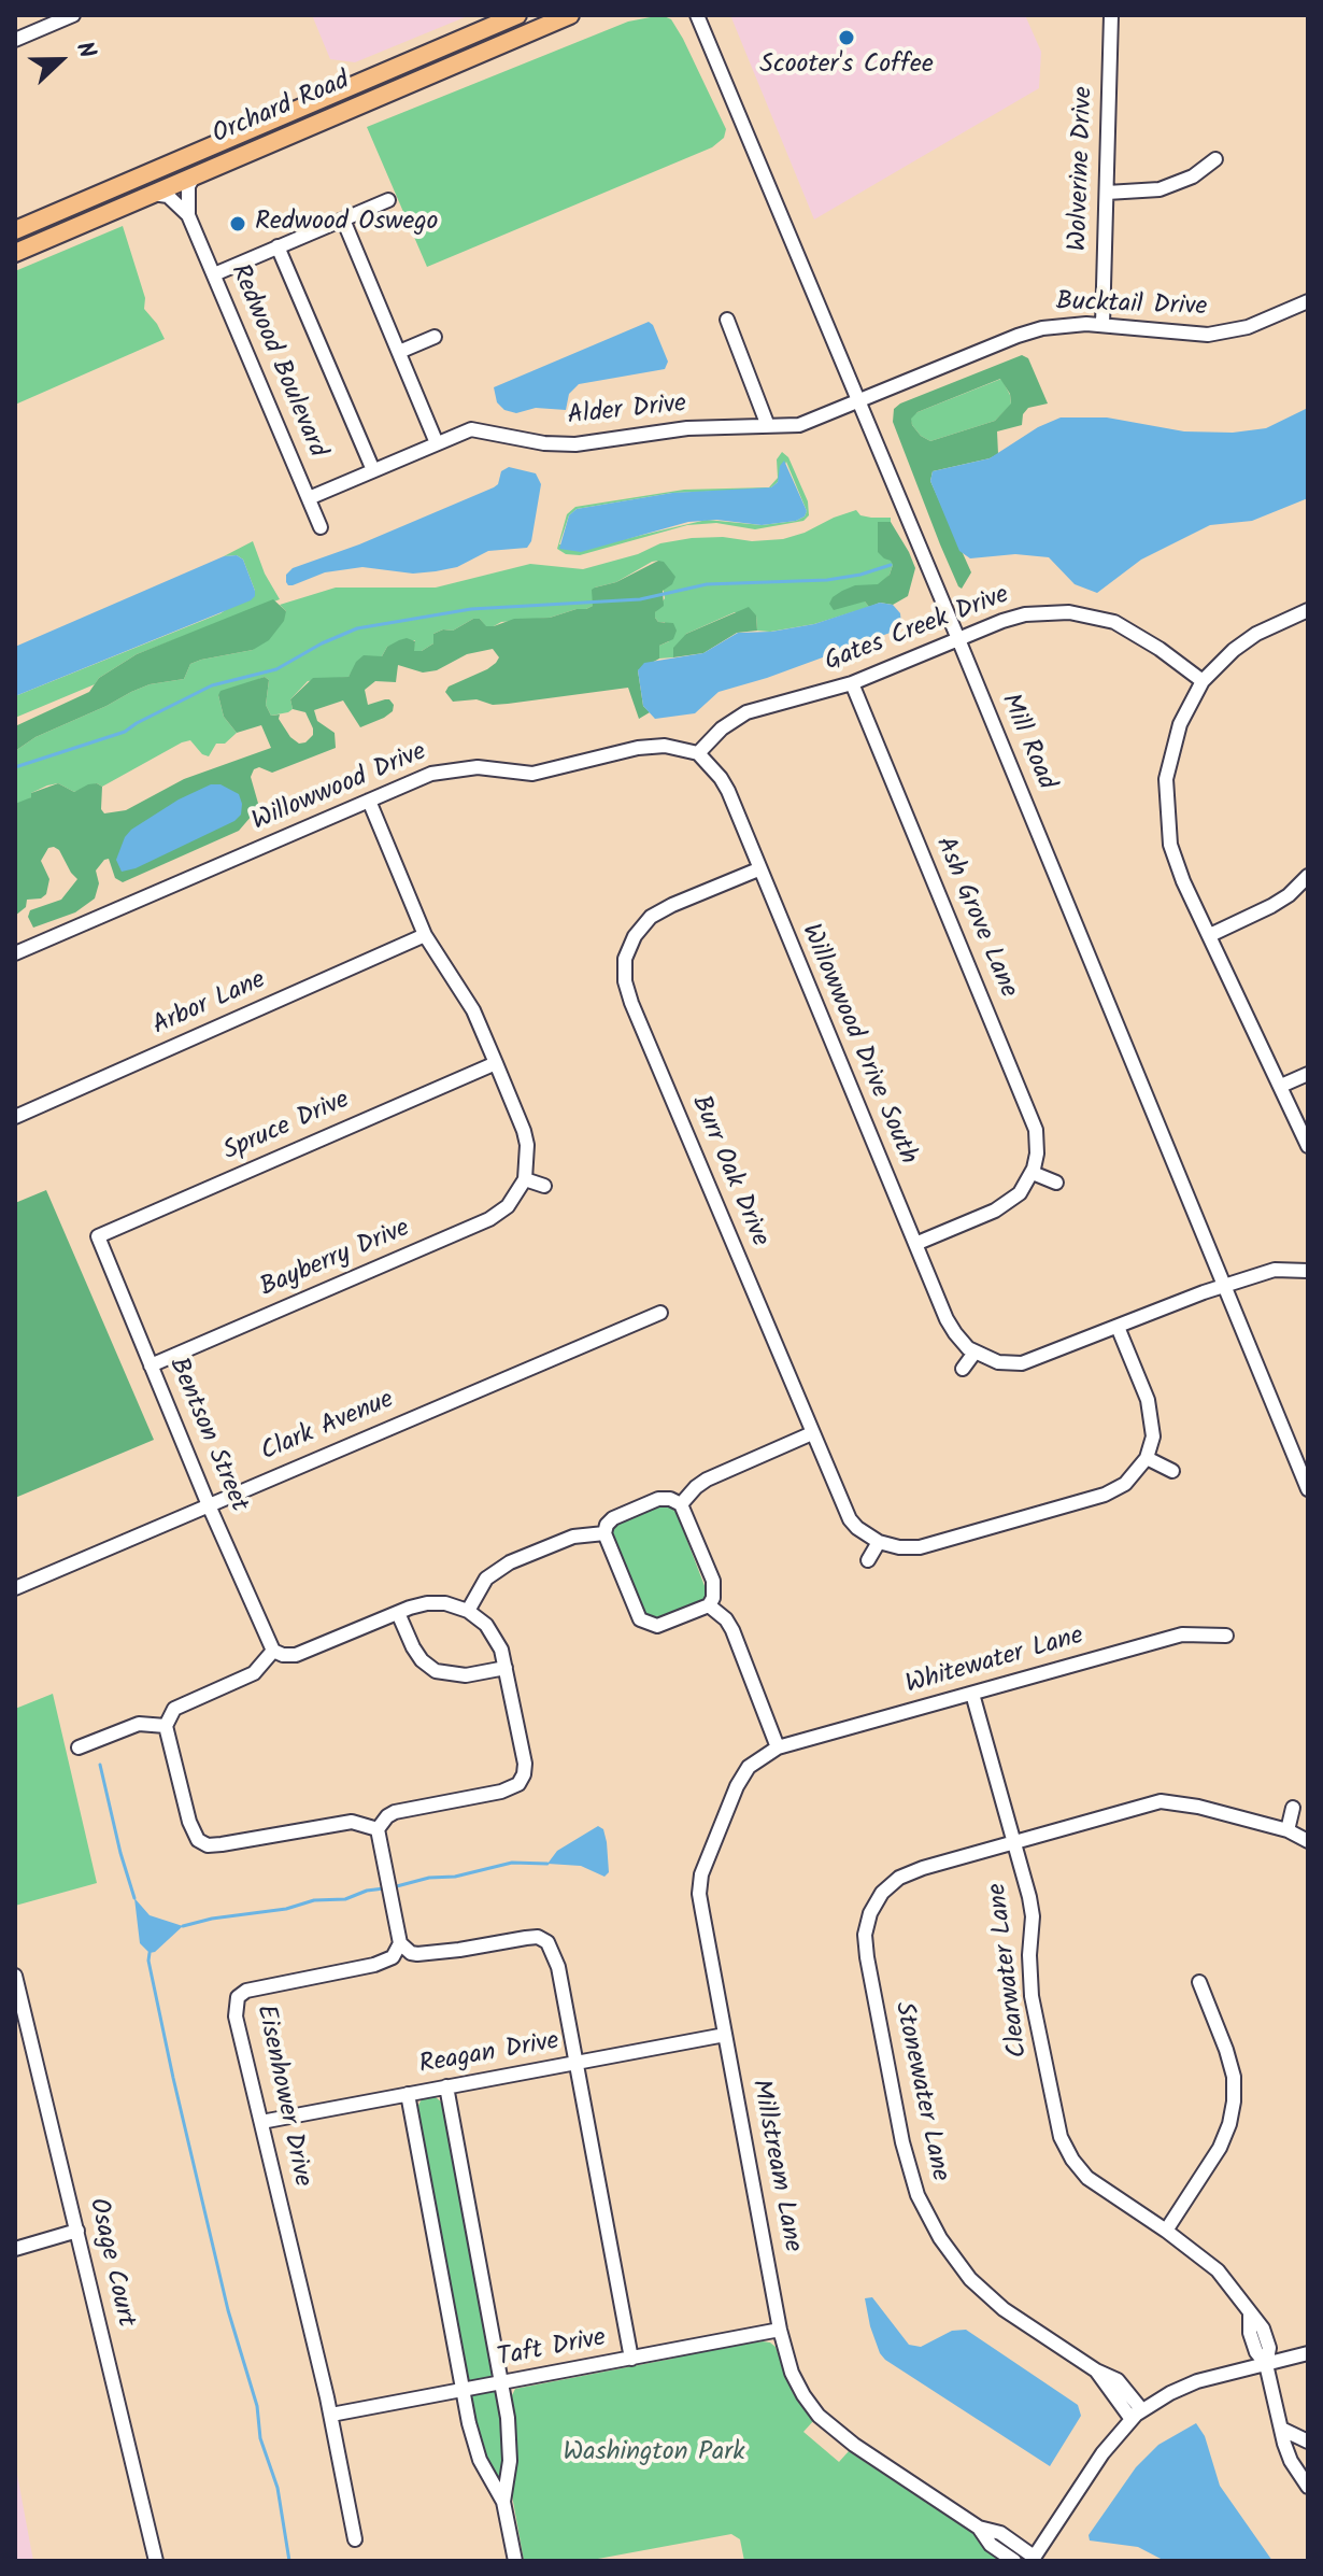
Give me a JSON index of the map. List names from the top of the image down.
{
  "streets": {
    "main road": ["Orchard Road"],
    "street": [
      "Wolverine Drive",
      "Bucktail Drive",
      "Redwood Boulevard",
      "Alder Drive",
      "Gates Creek Drive",
      "Mill Road",
      "Willowwood Drive",
      "Ash Grove Lane",
      "Arbor Lane",
      "Willowwood Drive South",
      "Spruce Drive",
      "Burr Oak Drive",
      "Bayberry Drive",
      "Clark Avenue",
      "Bentson Street",
      "Whitewater Lane",
      "Clearwater Lane",
      "Reagan Drive",
      "Stonewater Lane",
      "Eisenhower Drive",
      "Millstream Lane",
      "Osage Court",
      "Taft Drive"
    ]
  },
  "crossings": [
    ["Wolverine Drive", "Bucktail Drive"],
    ["Bucktail Drive", "Alder Drive"],
    ["Bucktail Drive", "Mill Road"],
    ["Redwood Boulevard", "Alder Drive"],
    ["Alder Drive", "Mill Road"],
    ["Gates Creek Drive", "Mill Road"],
    ["Gates Creek Drive", "Willowwood Drive"],
    ["Gates Creek Drive", "Ash Grove Lane"],
    ["Gates Creek Drive", "Willowwood Drive South"],
    ["Willowwood Drive", "Willowwood Drive South"],
    ["Willowwood Drive South", "Burr Oak Drive"],
    ["Spruce Drive", "Bentson Street"],
    ["Bayberry Drive", "Bentson Street"],
    ["Clark Avenue", "Bentson Street"],
    ["Whitewater Lane", "Clearwater Lane"],
    ["Whitewater Lane", "Millstream Lane"],
    ["Clearwater Lane", "Stonewater Lane"],
    ["Reagan Drive", "Eisenhower Drive"],
    ["Reagan Drive", "Millstream Lane"],
    ["Eisenhower Drive", "Taft Drive"],
    ["Millstream Lane", "Taft Drive"]
  ],
  "parks": ["Washington Park"],
  "places": ["Scooter's Coffee", "Redwood Oswego"],
  "north": "right"
}
